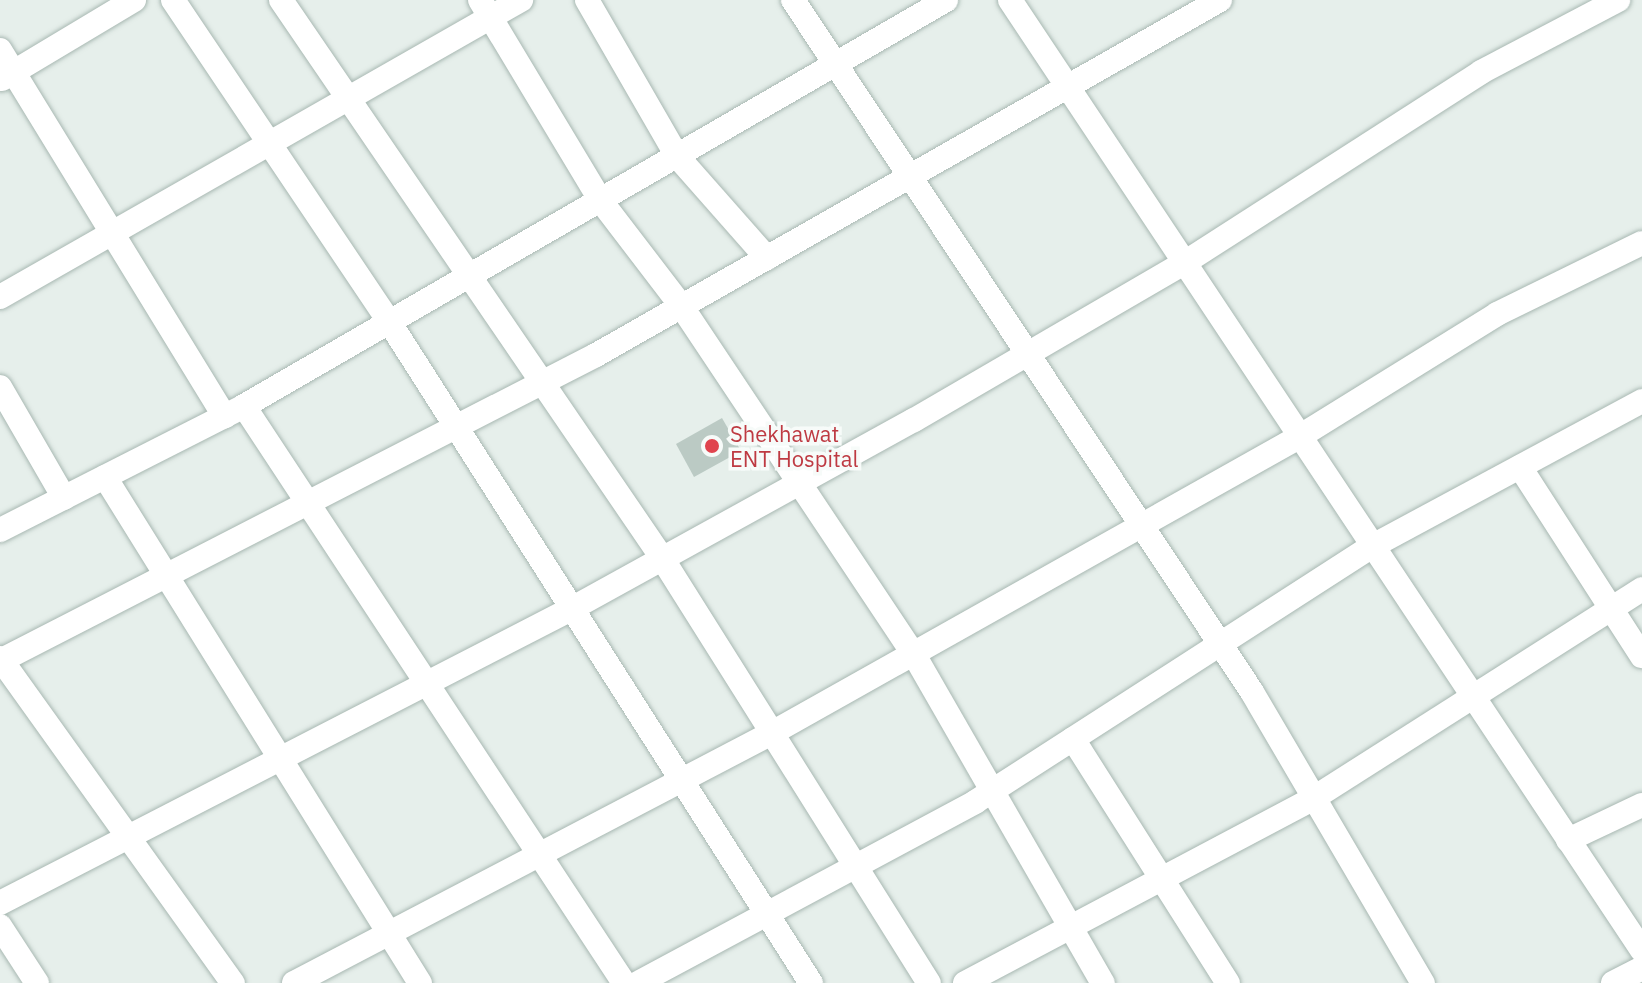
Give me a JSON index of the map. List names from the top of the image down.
{
  "places": ["Shekhawat ENT Hospital"]
}
